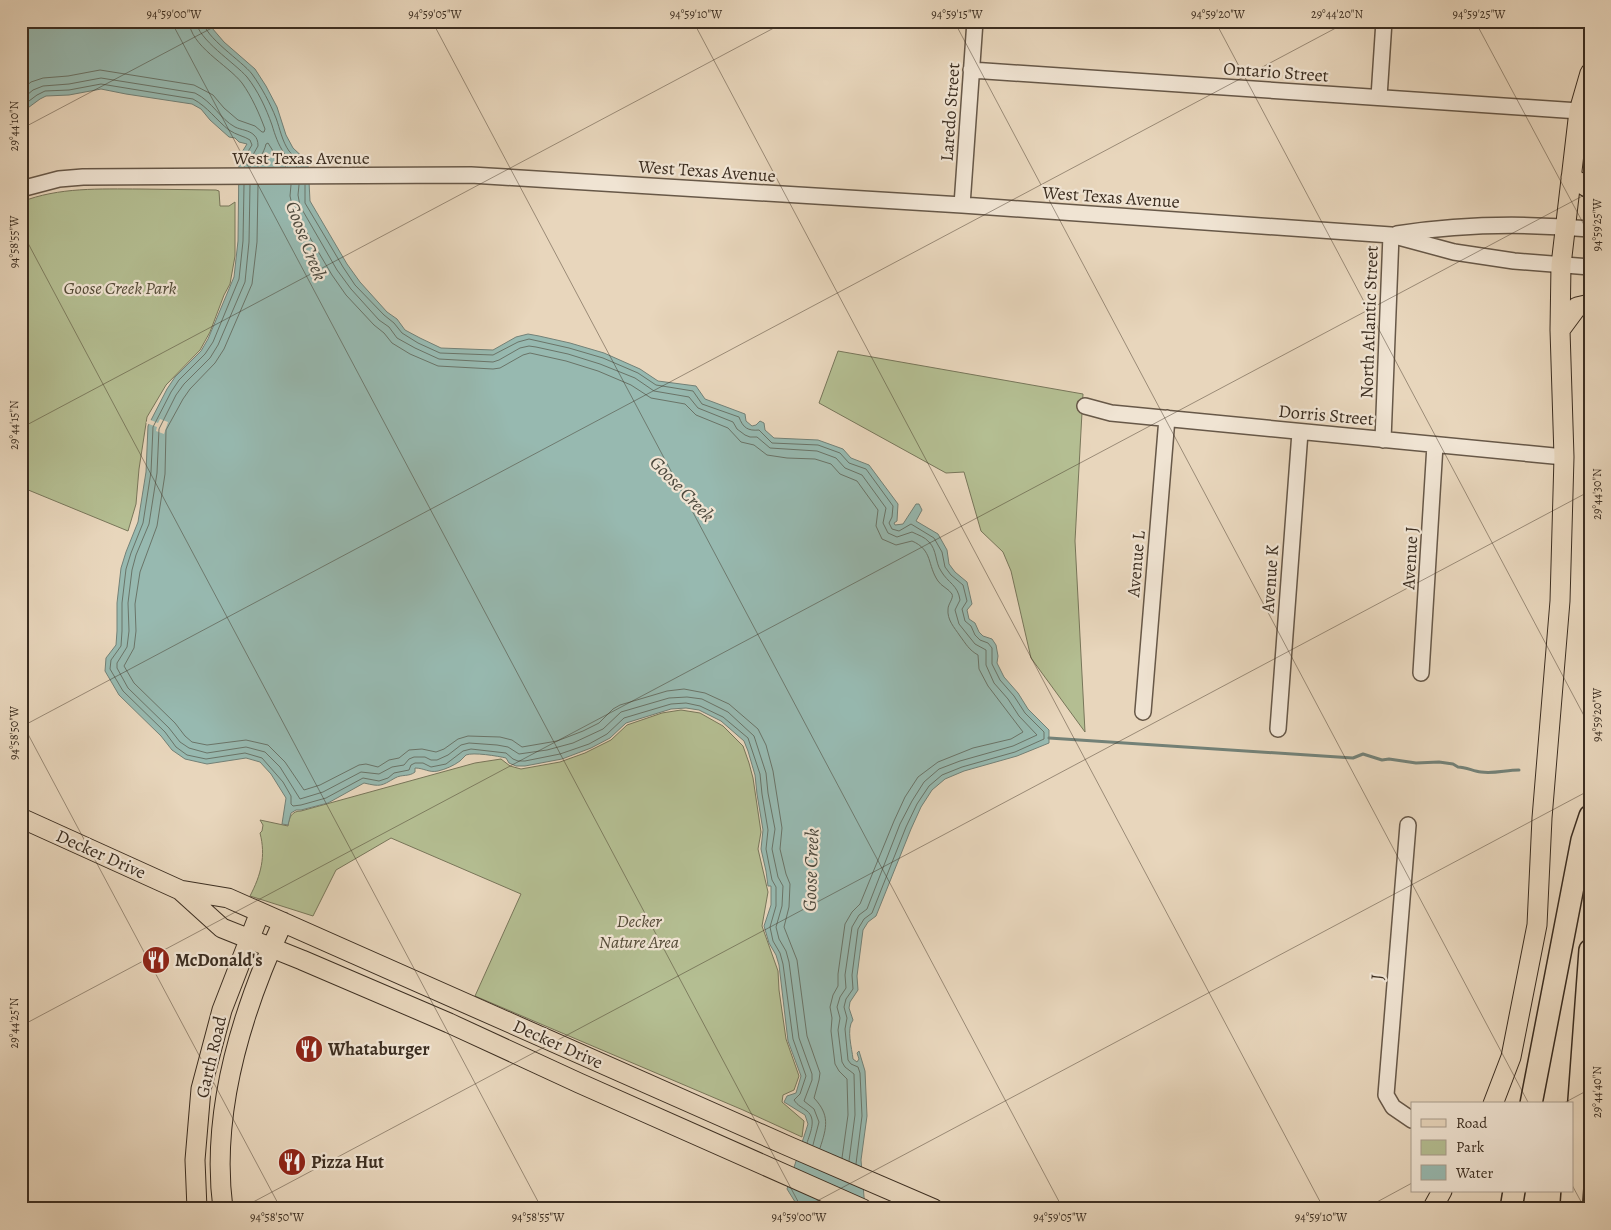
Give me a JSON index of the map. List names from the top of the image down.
{
  "streets": {
    "main road": ["Decker Drive", "Garth Road"],
    "street": [
      "Ontario Street",
      "Laredo Street",
      "West Texas Avenue",
      "North Atlantic Street",
      "Dorris Street",
      "Avenue J",
      "Avenue L",
      "Avenue K",
      "J"
    ]
  },
  "crossings": [
    ["Ontario Street", "Laredo Street"],
    ["Laredo Street", "West Texas Avenue"],
    ["West Texas Avenue", "North Atlantic Street"],
    ["North Atlantic Street", "Dorris Street"],
    ["Dorris Street", "Avenue J"],
    ["Dorris Street", "Avenue L"],
    ["Dorris Street", "Avenue K"],
    ["Decker Drive", "Garth Road"]
  ],
  "water": ["Goose Creek"],
  "parks": ["Goose Creek Park", "Decker Nature Area"],
  "places": {
    "restaurant": ["McDonald's", "Whataburger", "Pizza Hut"]
  },
  "legend": ["Road", "Park", "Water"],
  "coordinates": [
    "94°59'00\"W",
    "94°59'05\"W",
    "94°59'10\"W",
    "94°59'15\"W",
    "94°59'20\"W",
    "29°44'20\"N",
    "94°59'25\"W",
    "29°44'10\"N",
    "94°58'55\"W",
    "29°44'15\"N",
    "29°44'30\"N",
    "94°58'50\"W",
    "29°44'25\"N",
    "29°44'40\"N"
  ]
}
